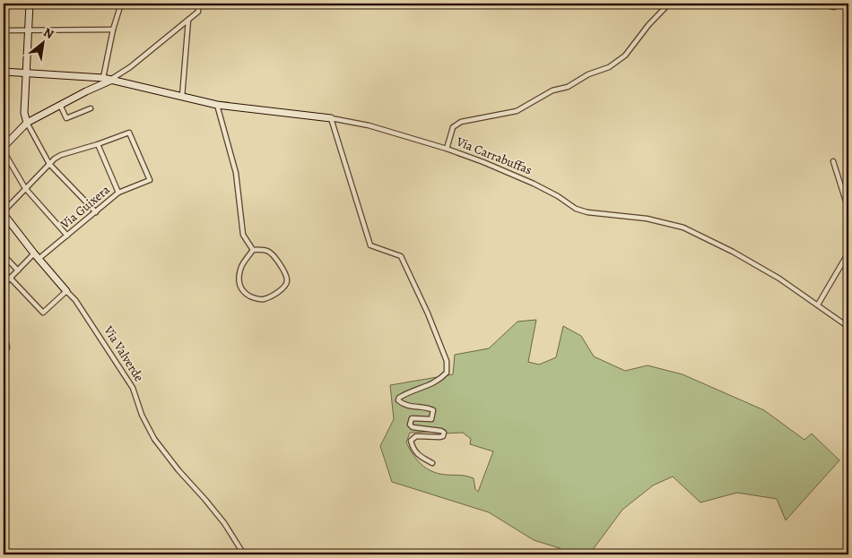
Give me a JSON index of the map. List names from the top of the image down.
{
  "streets": {
    "street": ["Via Carrabuffas", "Via Guixera", "Via Valverde"]
  },
  "crossings": [
    ["Via Guixera", "Via Valverde"]
  ],
  "north": "top right"
}
